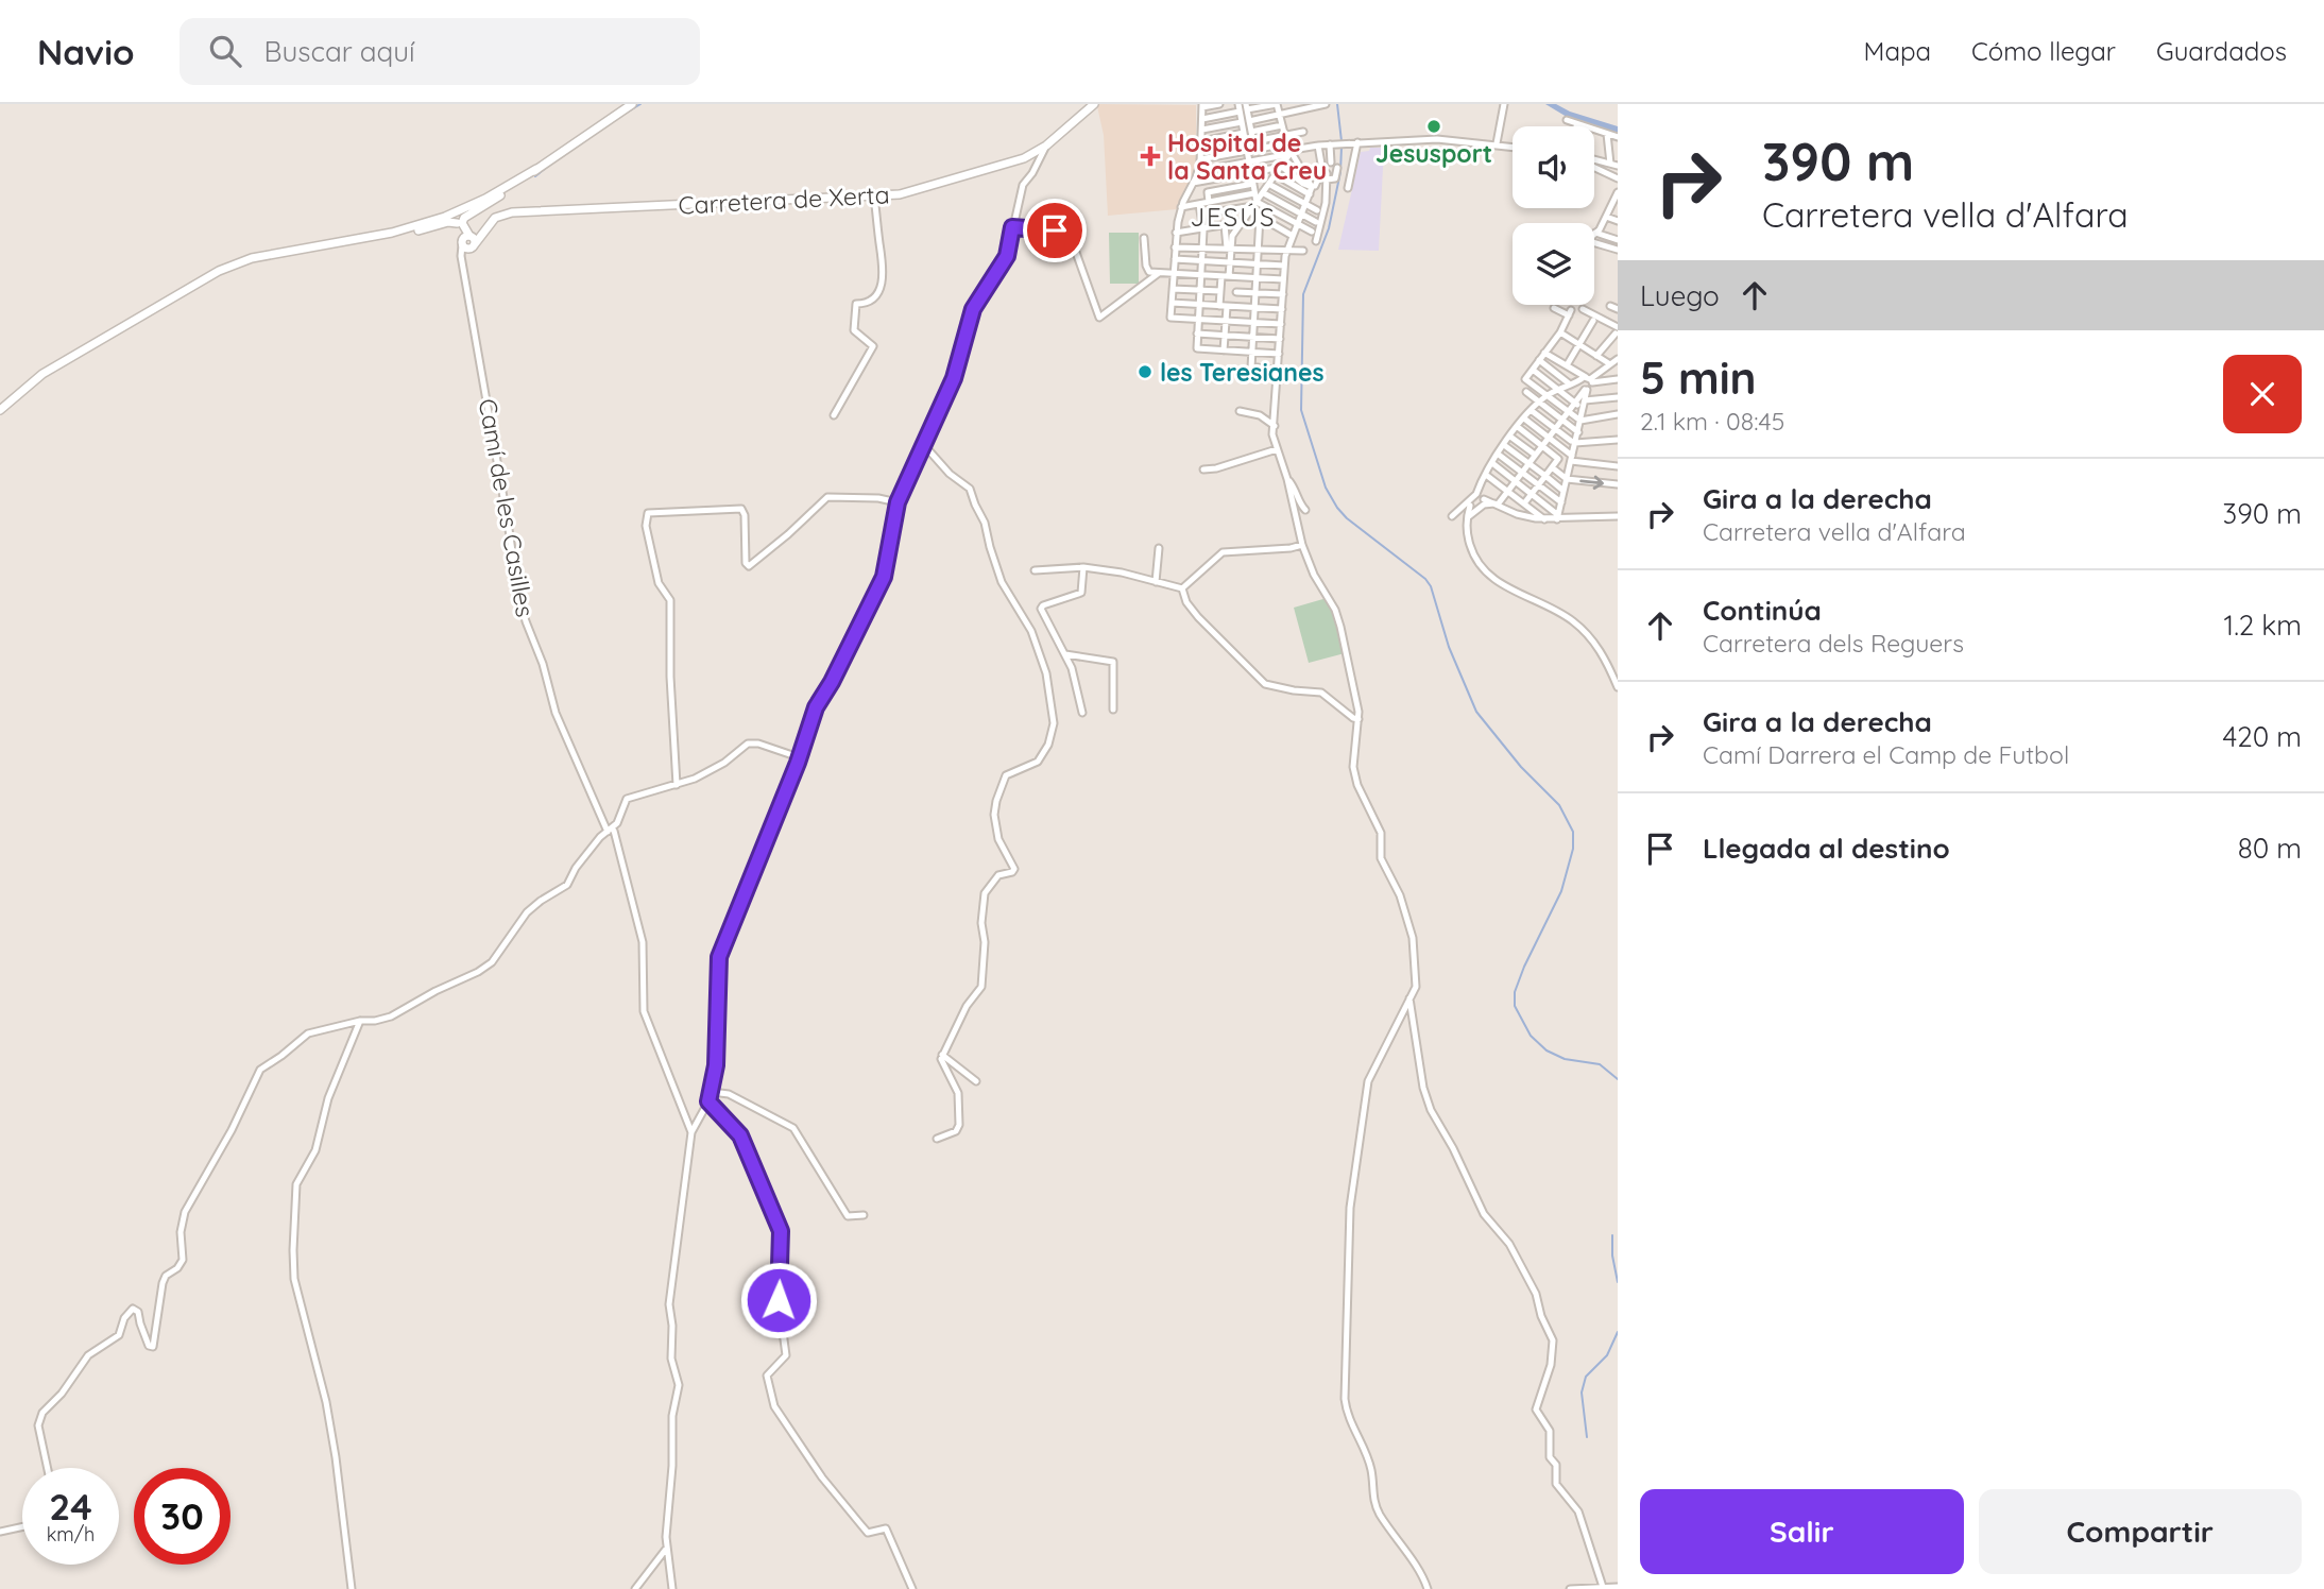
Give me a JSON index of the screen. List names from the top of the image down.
{
  "streets": {
    "main road": ["Carretera de Xerta"],
    "street": ["Camí de les Casilles"]
  },
  "crossings": [
    ["Carretera de Xerta", "Camí de les Casilles"]
  ],
  "districts": ["JESÚS"],
  "places": {
    "other": ["Jesusport", "les Teresianes"],
    "health": ["Hospital de la Santa Creu"]
  },
  "page": {
    "header": "Navio",
    "search": "Buscar aquí",
    "nav": ["Mapa", "Cómo llegar", "Guardados"],
    "turn": ["390 m", "Carretera vella d'Alfara"],
    "then": "Luego",
    "heading": ["5 min", "2.1 km · 08:45"],
    "list": [
      {
        "name": "Gira a la derecha",
        "note": "Carretera vella d'Alfara",
        "value": "390 m"
      },
      {
        "name": "Continúa",
        "note": "Carretera dels Reguers",
        "value": "1.2 km"
      },
      {
        "name": "Gira a la derecha",
        "note": "Camí Darrera el Camp de Futbol",
        "value": "420 m"
      },
      {
        "name": "Llegada al destino",
        "value": "80 m"
      }
    ],
    "speed": "24 km/h",
    "limit": "30",
    "buttons": ["Salir", "Compartir"]
  }
}
